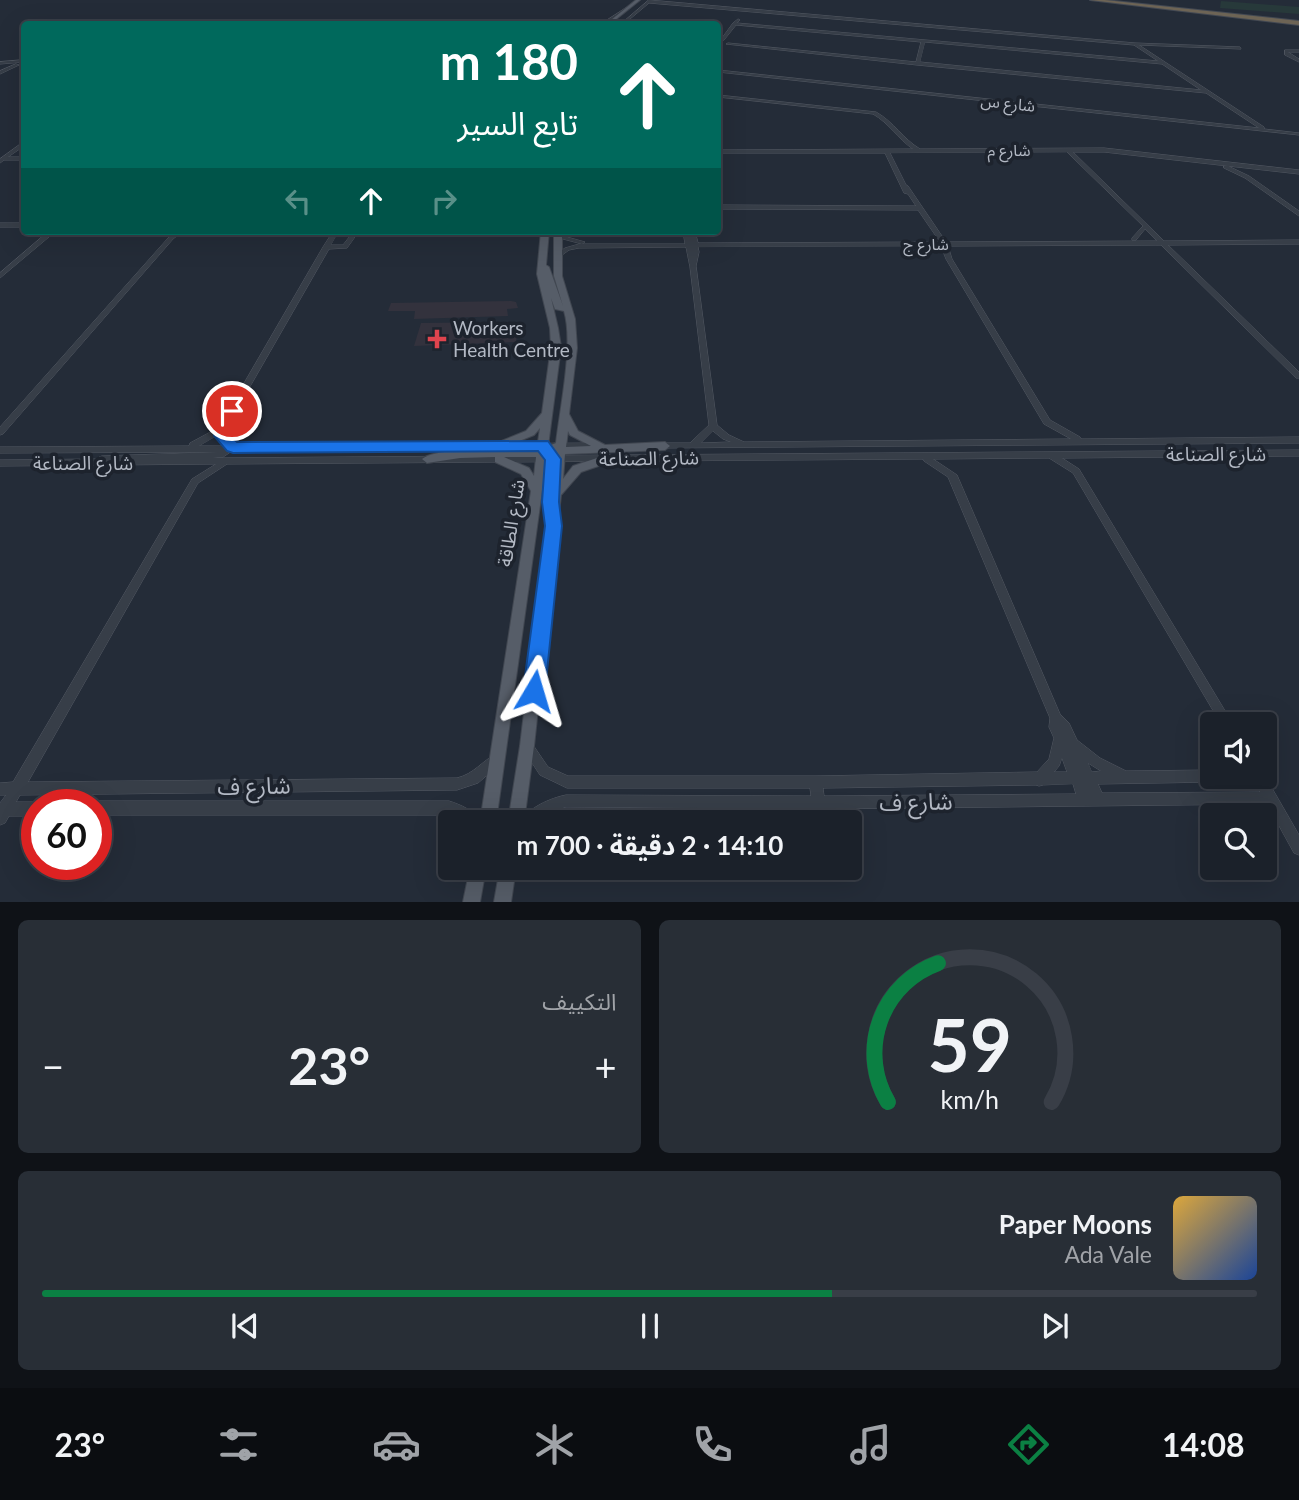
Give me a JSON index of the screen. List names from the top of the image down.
{
  "streets": {
    "main road": ["شارع الطاقة"],
    "street": [
      "شارع س",
      "شارع م",
      "شارع ج",
      "شارع الصناعة",
      "شارع ف"
    ]
  },
  "crossings": [
    ["شارع ج", "شارع الطاقة"],
    ["شارع الصناعة", "شارع الطاقة"],
    ["شارع الطاقة", "شارع ف"]
  ],
  "places": {
    "health": ["Workers Health Centre"]
  },
  "page": {
    "turn": ["180 m", "تابع السير"],
    "limit": "60",
    "trip": "14:10 · 2 دقيقة · 700 m",
    "tile": "التكييف",
    "heat": ["−", "23°", "+"],
    "song": ["Paper Moons", "Ada Vale"],
    "tabs": ["14:08", "23°"],
    "gauge": ["59", "km/h"]
  }
}
